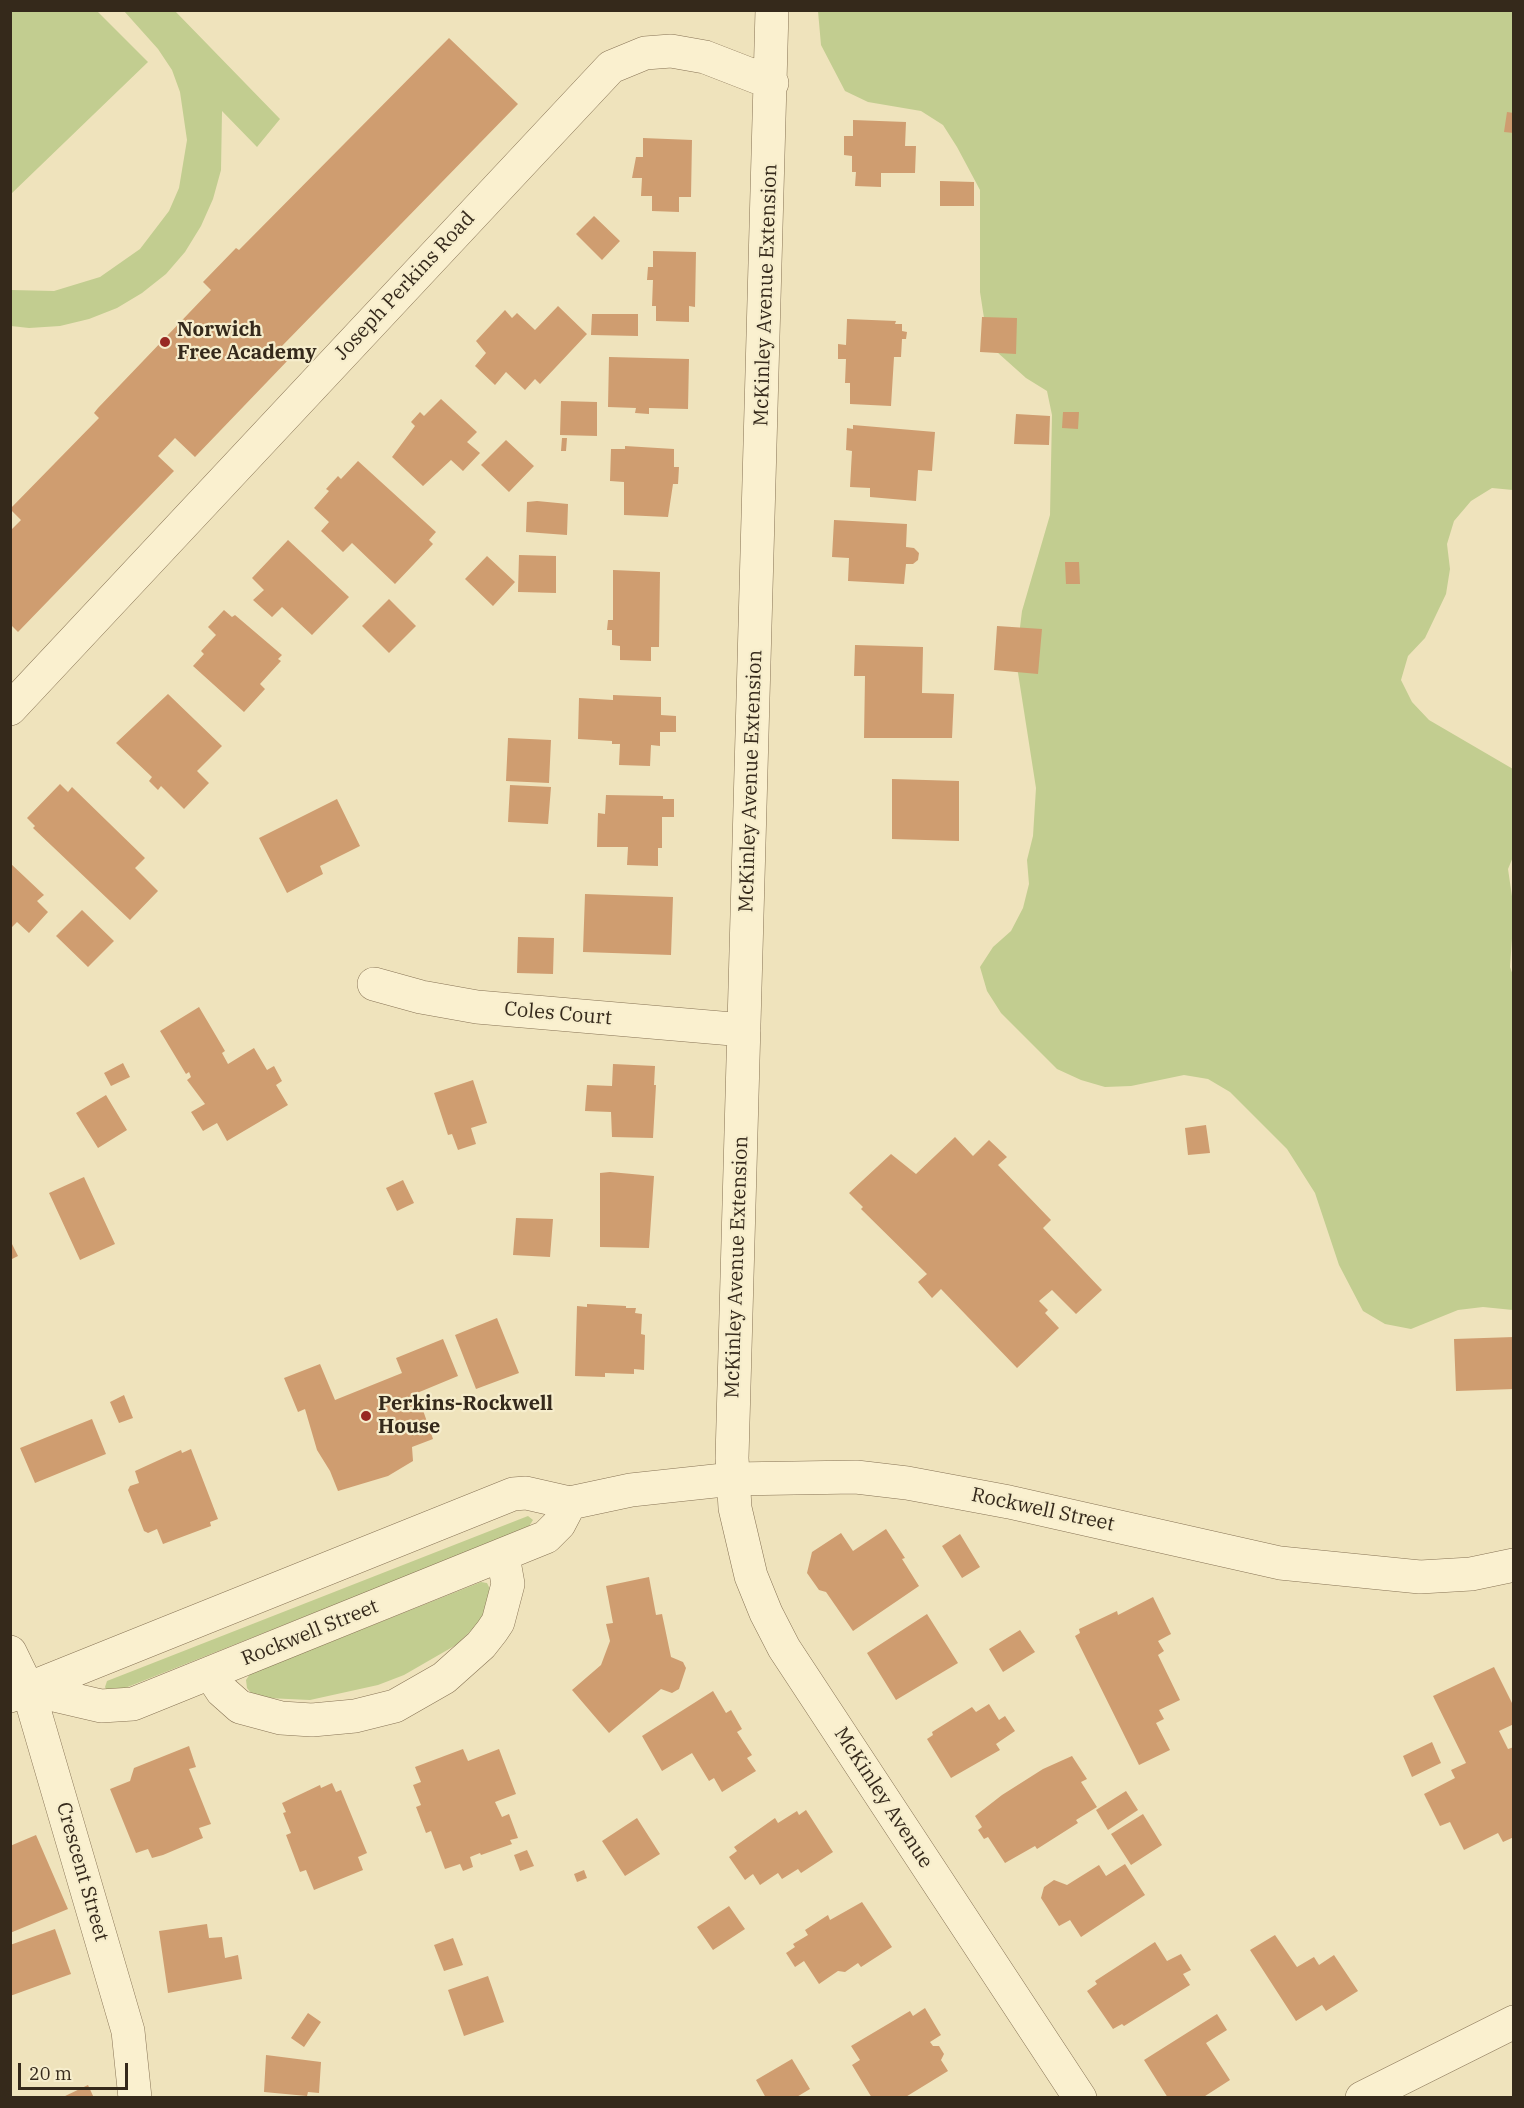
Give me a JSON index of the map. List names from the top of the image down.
{
  "streets": {
    "street": [
      "Joseph Perkins Road",
      "McKinley Avenue Extension",
      "Coles Court",
      "Rockwell Street",
      "McKinley Avenue",
      "Crescent Street"
    ]
  },
  "crossings": [
    ["Joseph Perkins Road", "McKinley Avenue Extension"],
    ["McKinley Avenue Extension", "Coles Court"],
    ["McKinley Avenue Extension", "Rockwell Street"],
    ["McKinley Avenue Extension", "McKinley Avenue"],
    ["Rockwell Street", "McKinley Avenue"],
    ["Rockwell Street", "Crescent Street"]
  ],
  "places": ["Norwich Free Academy", "Perkins-Rockwell House"],
  "scale_bar": "20 m"
}
